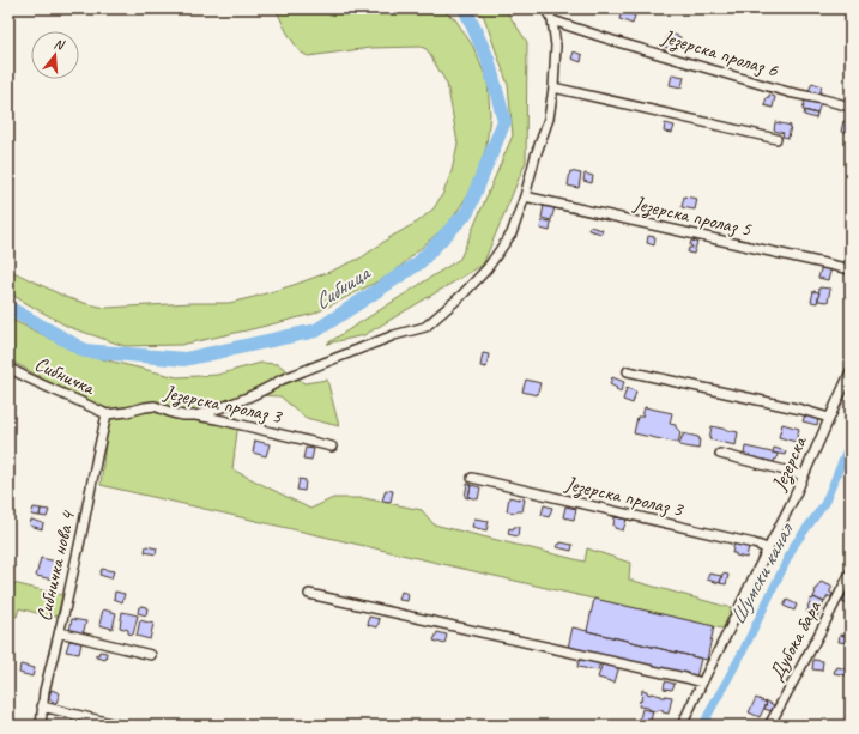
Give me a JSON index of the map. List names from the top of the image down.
{
  "streets": {
    "street": [
      "Језерска пролаз 6",
      "Језерска пролаз 5",
      "Сибничка",
      "Језерска пролаз 3",
      "Језерска",
      "Сибничка нова 4",
      "Дубока бара"
    ]
  },
  "crossings": [
    ["Сибничка", "Језерска пролаз 3"],
    ["Сибничка", "Сибничка нова 4"],
    ["Језерска пролаз 3", "Језерска"],
    ["Језерска пролаз 3", "Сибничка нова 4"]
  ],
  "water": ["Сибница", "Шумски канал"],
  "north": "top"
}
